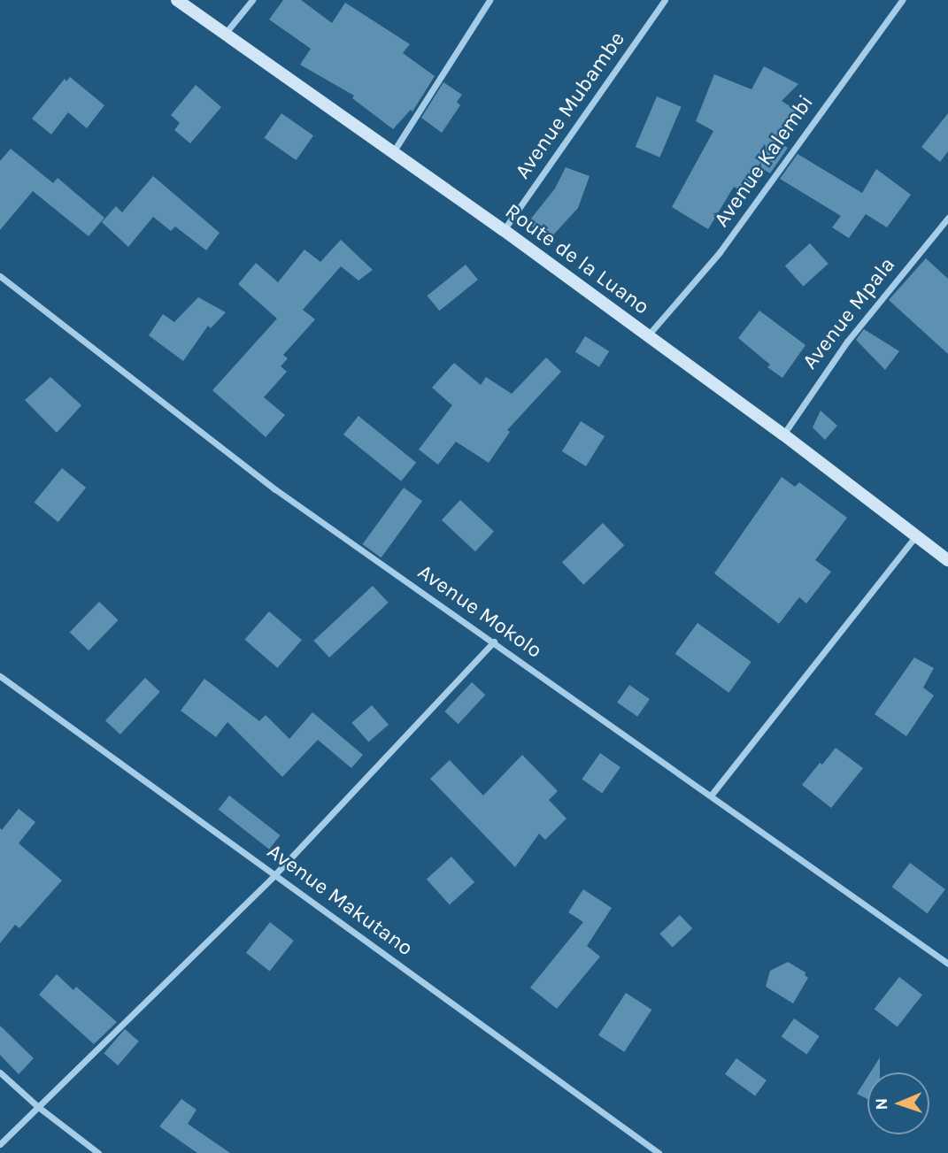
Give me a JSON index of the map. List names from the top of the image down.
{
  "streets": {
    "street": [
      "Avenue Mubambe",
      "Avenue Kalembi",
      "Route de la Luano",
      "Avenue Mpala",
      "Avenue Mokolo",
      "Avenue Makutano"
    ]
  },
  "crossings": [
    ["Avenue Mubambe", "Route de la Luano"],
    ["Avenue Kalembi", "Route de la Luano"],
    ["Route de la Luano", "Avenue Mpala"]
  ],
  "north": "left"
}
